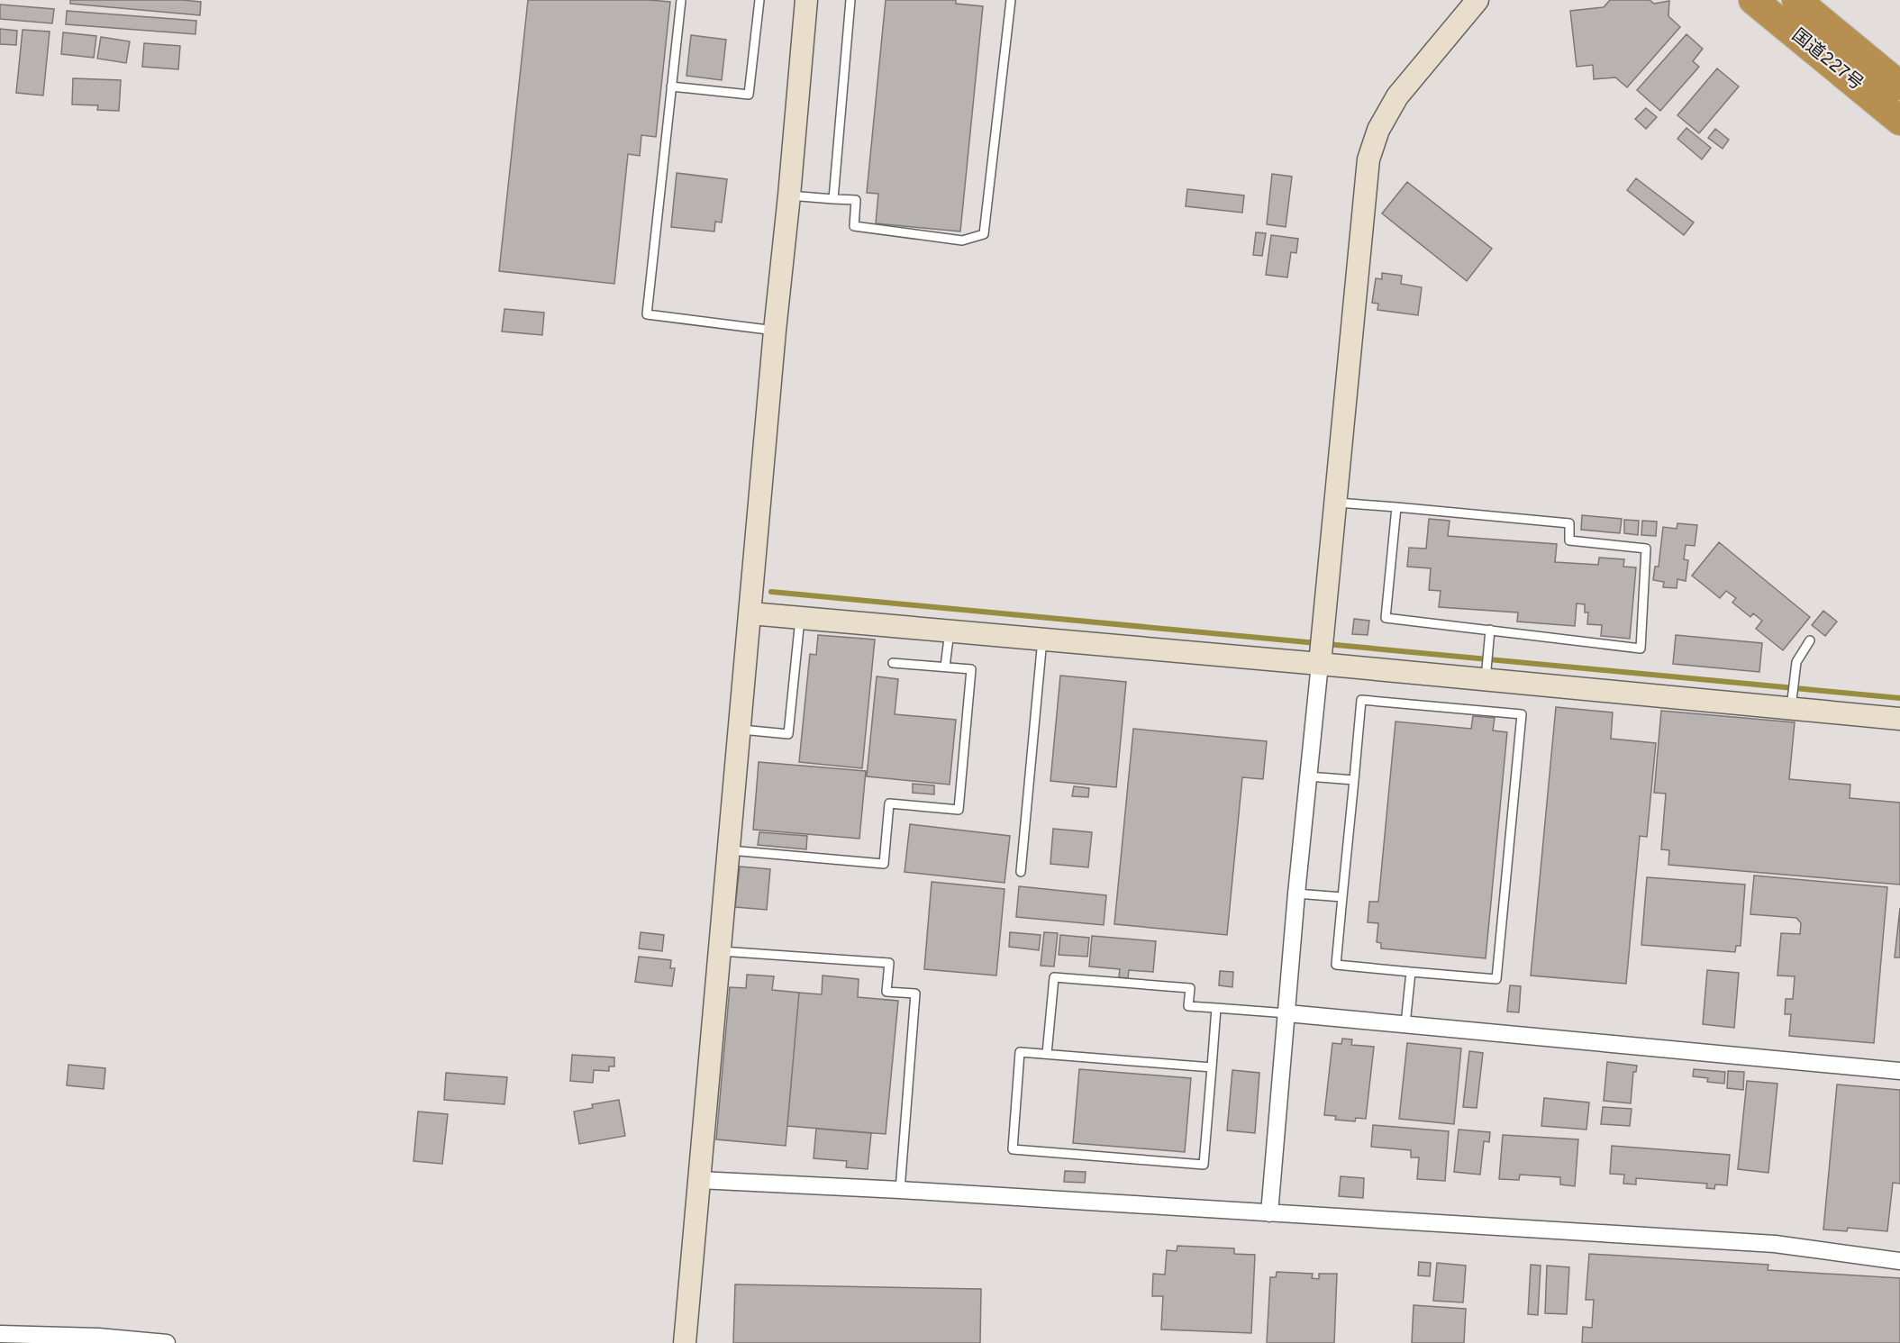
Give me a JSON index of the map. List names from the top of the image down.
{
  "streets": {
    "highway": ["国道227号"]
  }
}
